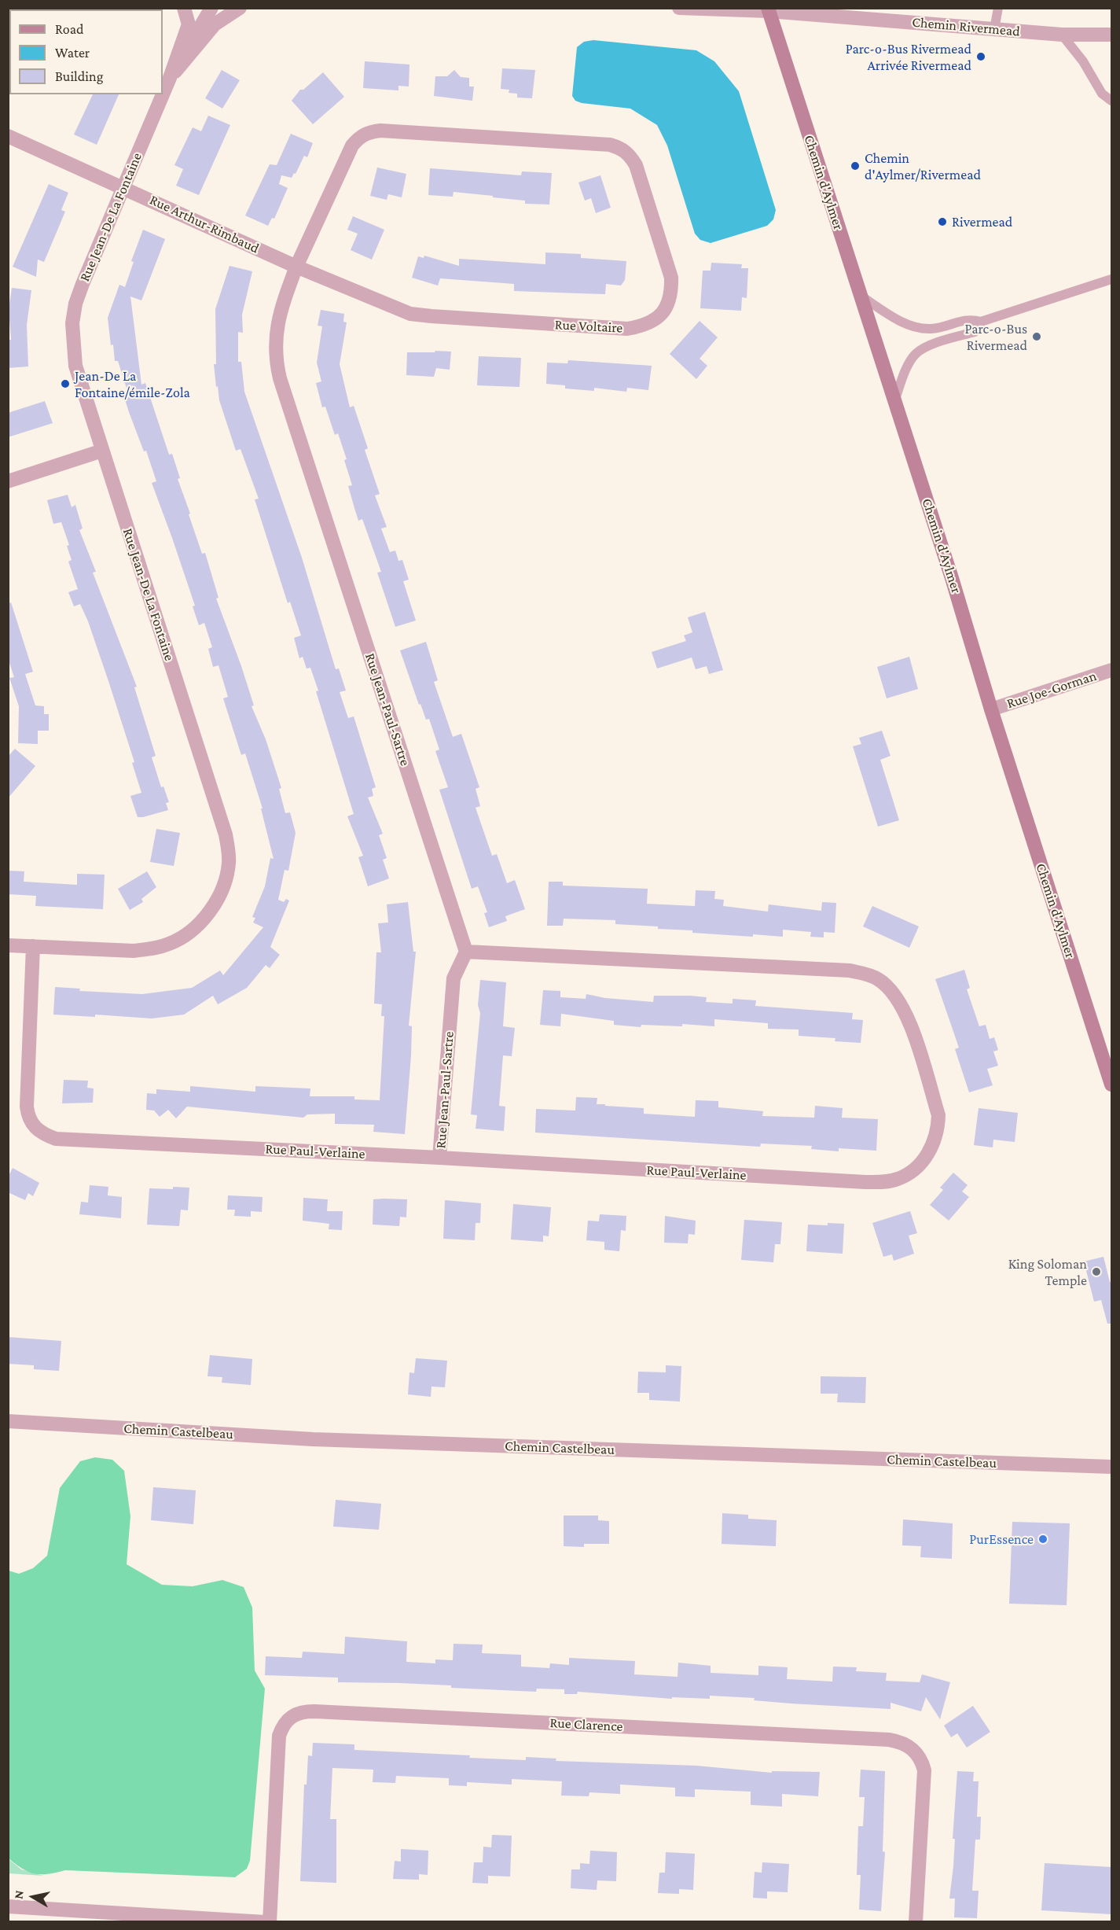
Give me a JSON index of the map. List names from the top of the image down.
{
  "streets": {
    "main road": ["Chemin d'Aylmer"],
    "street": [
      "Chemin Rivermead",
      "Rue Jean-De La Fontaine",
      "Rue Arthur-Rimbaud",
      "Rue Voltaire",
      "Rue Joe-Gorman",
      "Rue Jean-Paul-Sartre",
      "Rue Paul-Verlaine",
      "Chemin Castelbeau",
      "Rue Clarence"
    ]
  },
  "crossings": [
    ["Chemin Rivermead", "Chemin d'Aylmer"],
    ["Chemin d'Aylmer", "Rue Joe-Gorman"],
    ["Rue Jean-De La Fontaine", "Rue Arthur-Rimbaud"],
    ["Rue Jean-De La Fontaine", "Rue Paul-Verlaine"],
    ["Rue Arthur-Rimbaud", "Rue Voltaire"],
    ["Rue Arthur-Rimbaud", "Rue Jean-Paul-Sartre"],
    ["Rue Voltaire", "Rue Jean-Paul-Sartre"],
    ["Rue Jean-Paul-Sartre", "Rue Paul-Verlaine"]
  ],
  "places": [
    "Parc-o-Bus Rivermead Arrivée Rivermead",
    "Chemin d'Aylmer/Rivermead",
    "Rivermead",
    "Parc-o-Bus Rivermead",
    "Jean-De La Fontaine/émile-Zola",
    "King Soloman Temple",
    "PurEssence"
  ],
  "legend": ["Road", "Water", "Building"],
  "north": "left"
}
